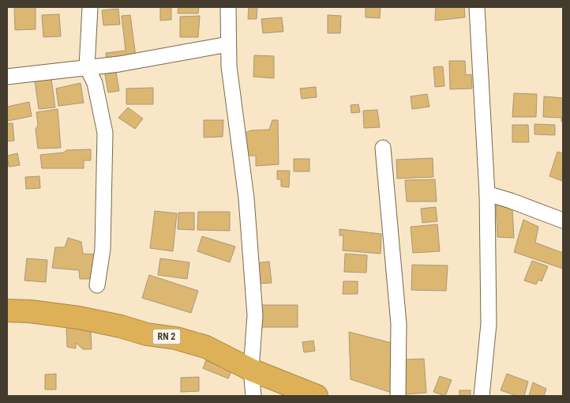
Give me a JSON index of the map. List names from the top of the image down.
{
  "streets": {
    "highway": ["RN 2"]
  }
}
